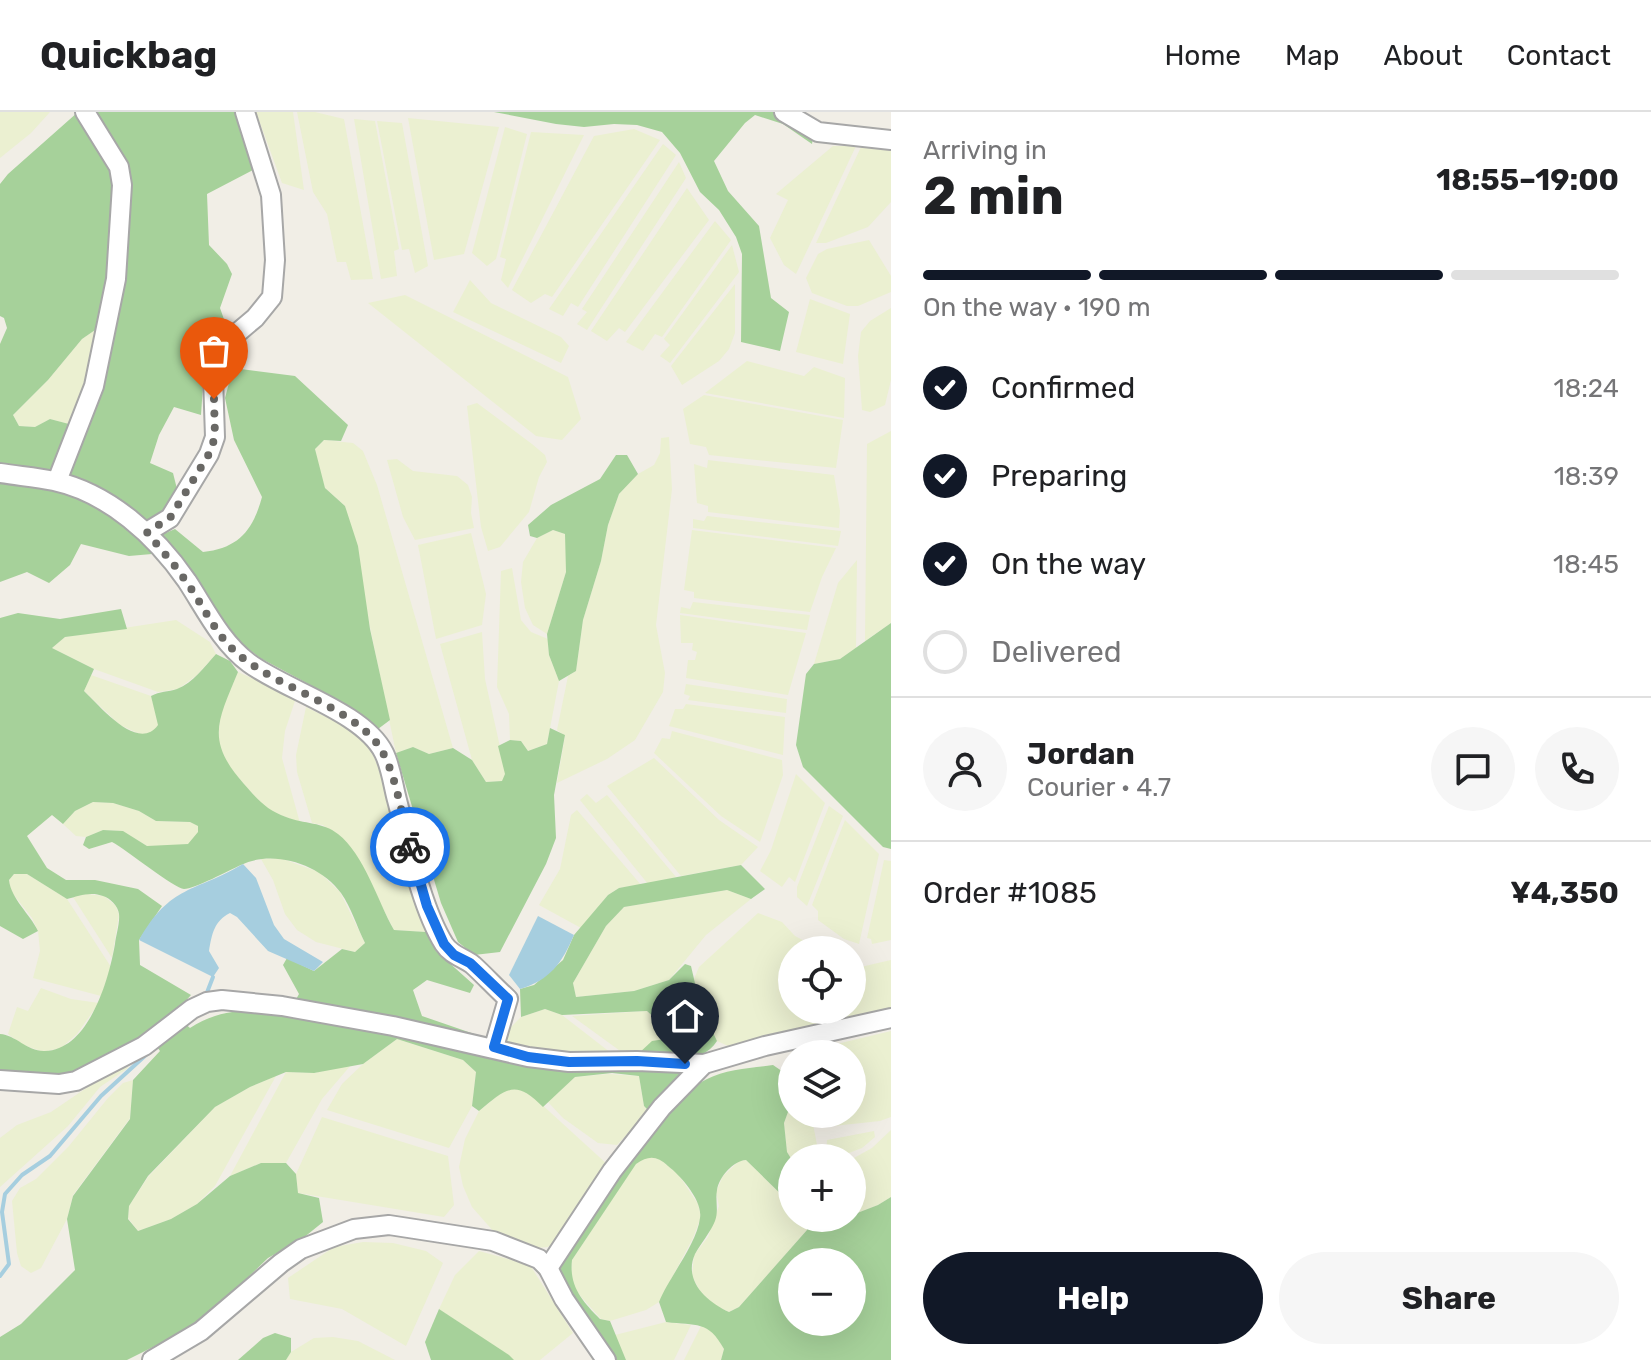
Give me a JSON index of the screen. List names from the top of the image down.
{
  "page": {
    "header": "Quickbag",
    "nav": [
      "Home",
      "Map",
      "About",
      "Contact"
    ],
    "heading": ["2 min", "Arriving in", "18:55–19:00"],
    "panel": [
      "Jordan",
      "Courier · 4.7",
      "Order #1085",
      "¥4,350"
    ],
    "bar": "On the way · 190 m",
    "list": [
      ["Confirmed", "18:24"],
      ["Preparing", "18:39"],
      ["On the way", "18:45"],
      "Delivered"
    ],
    "map_buttons": ["+", "−"],
    "buttons": ["Help", "Share"]
  }
}
